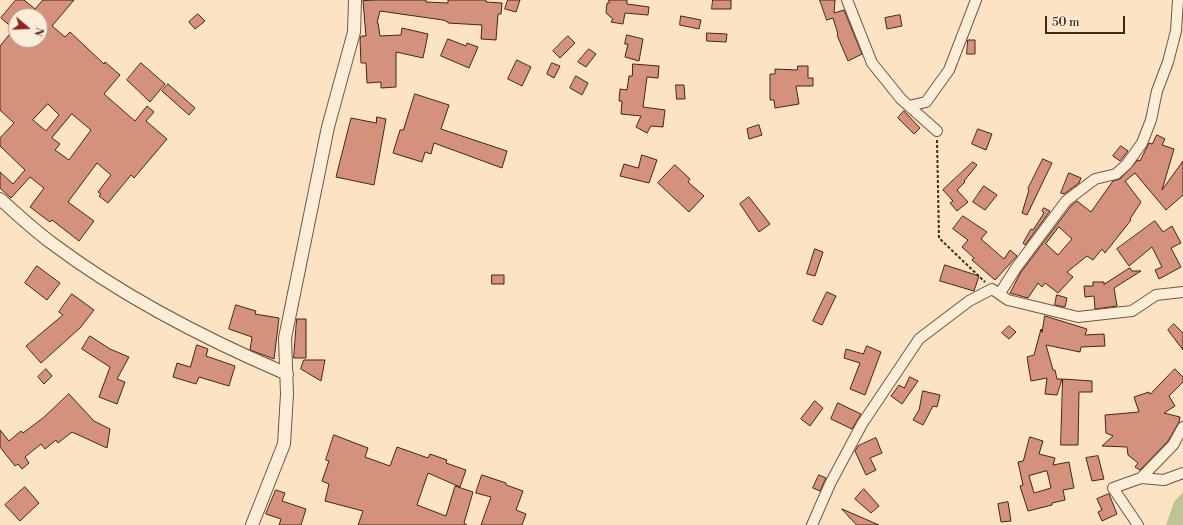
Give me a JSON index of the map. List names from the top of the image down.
{
  "scale_bar": "50 m",
  "north": "right"
}
